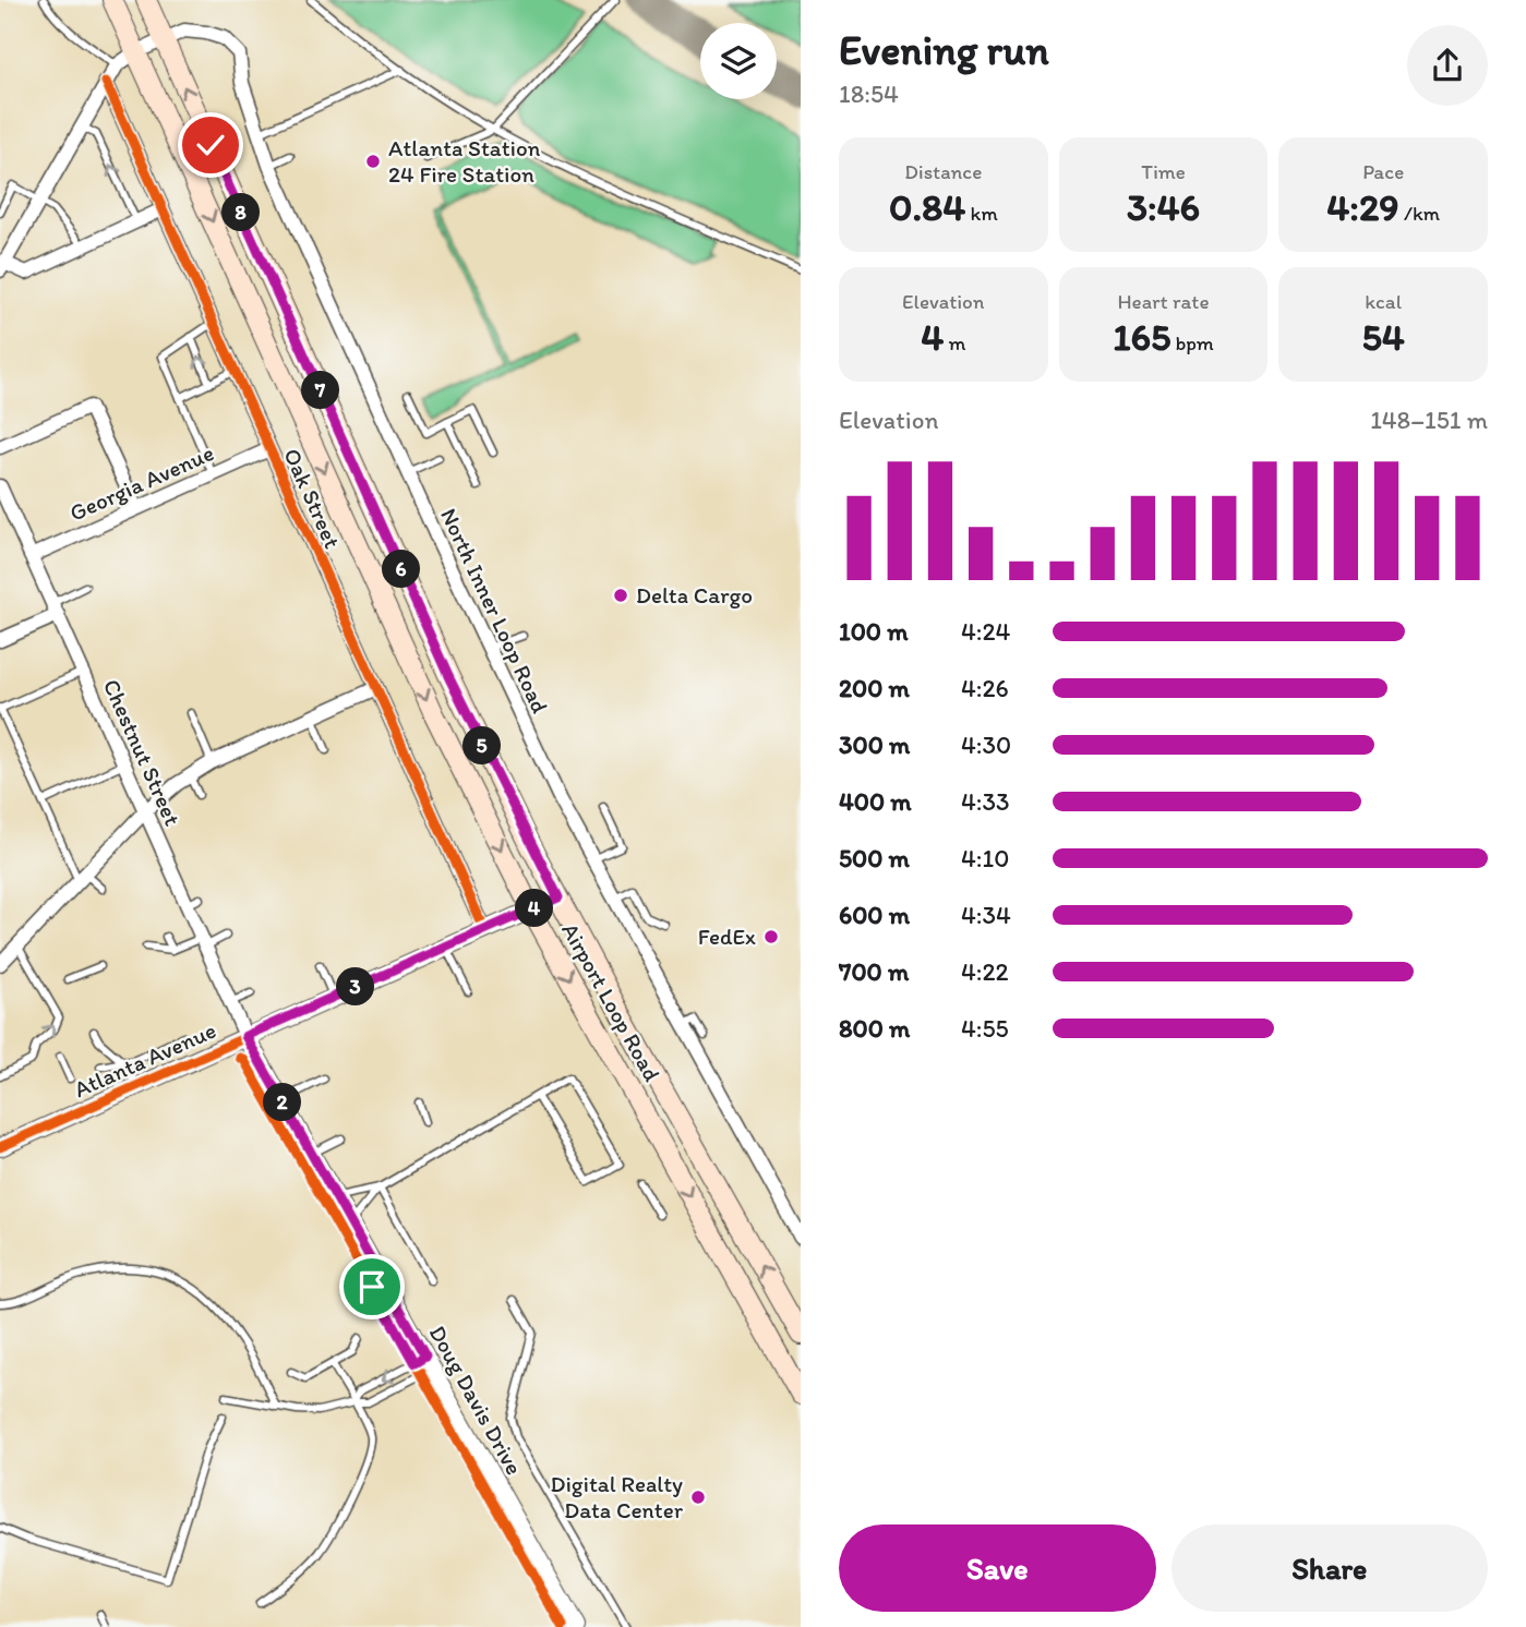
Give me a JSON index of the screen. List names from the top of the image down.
{
  "streets": {
    "main road": ["Airport Loop Road"],
    "street": [
      "Georgia Avenue",
      "Oak Street",
      "North Inner Loop Road",
      "Chestnut Street",
      "Atlanta Avenue",
      "Doug Davis Drive"
    ]
  },
  "crossings": [
    ["Georgia Avenue", "Oak Street"],
    ["Georgia Avenue", "Chestnut Street"],
    ["Oak Street", "Atlanta Avenue"],
    ["North Inner Loop Road", "Airport Loop Road"],
    ["Chestnut Street", "Atlanta Avenue"],
    ["Chestnut Street", "Doug Davis Drive"],
    ["Airport Loop Road", "Atlanta Avenue"],
    ["Atlanta Avenue", "Doug Davis Drive"]
  ],
  "places": [
    "Atlanta Station 24 Fire Station",
    "Delta Cargo",
    "FedEx",
    "Digital Realty Data Center"
  ],
  "page": {
    "heading": ["Evening run", "18:54"],
    "stats": [
      ["Distance", "0.84 km"],
      ["Time", "3:46"],
      ["Pace", "4:29 /km"],
      ["Elevation", "4 m"],
      ["Heart rate", "165 bpm"],
      ["kcal", "54"]
    ],
    "pins": [
      "8",
      "7",
      "6",
      "5",
      "4",
      "3",
      "2"
    ],
    "chart": ["Elevation", "148–151 m"],
    "list": [
      {
        "name": "100 m",
        "note": "4:24"
      },
      {
        "name": "200 m",
        "note": "4:26"
      },
      {
        "name": "300 m",
        "note": "4:30"
      },
      {
        "name": "400 m",
        "note": "4:33"
      },
      {
        "name": "500 m",
        "note": "4:10"
      },
      {
        "name": "600 m",
        "note": "4:34"
      },
      {
        "name": "700 m",
        "note": "4:22"
      },
      {
        "name": "800 m",
        "note": "4:55"
      }
    ],
    "buttons": ["Save", "Share"]
  }
}
